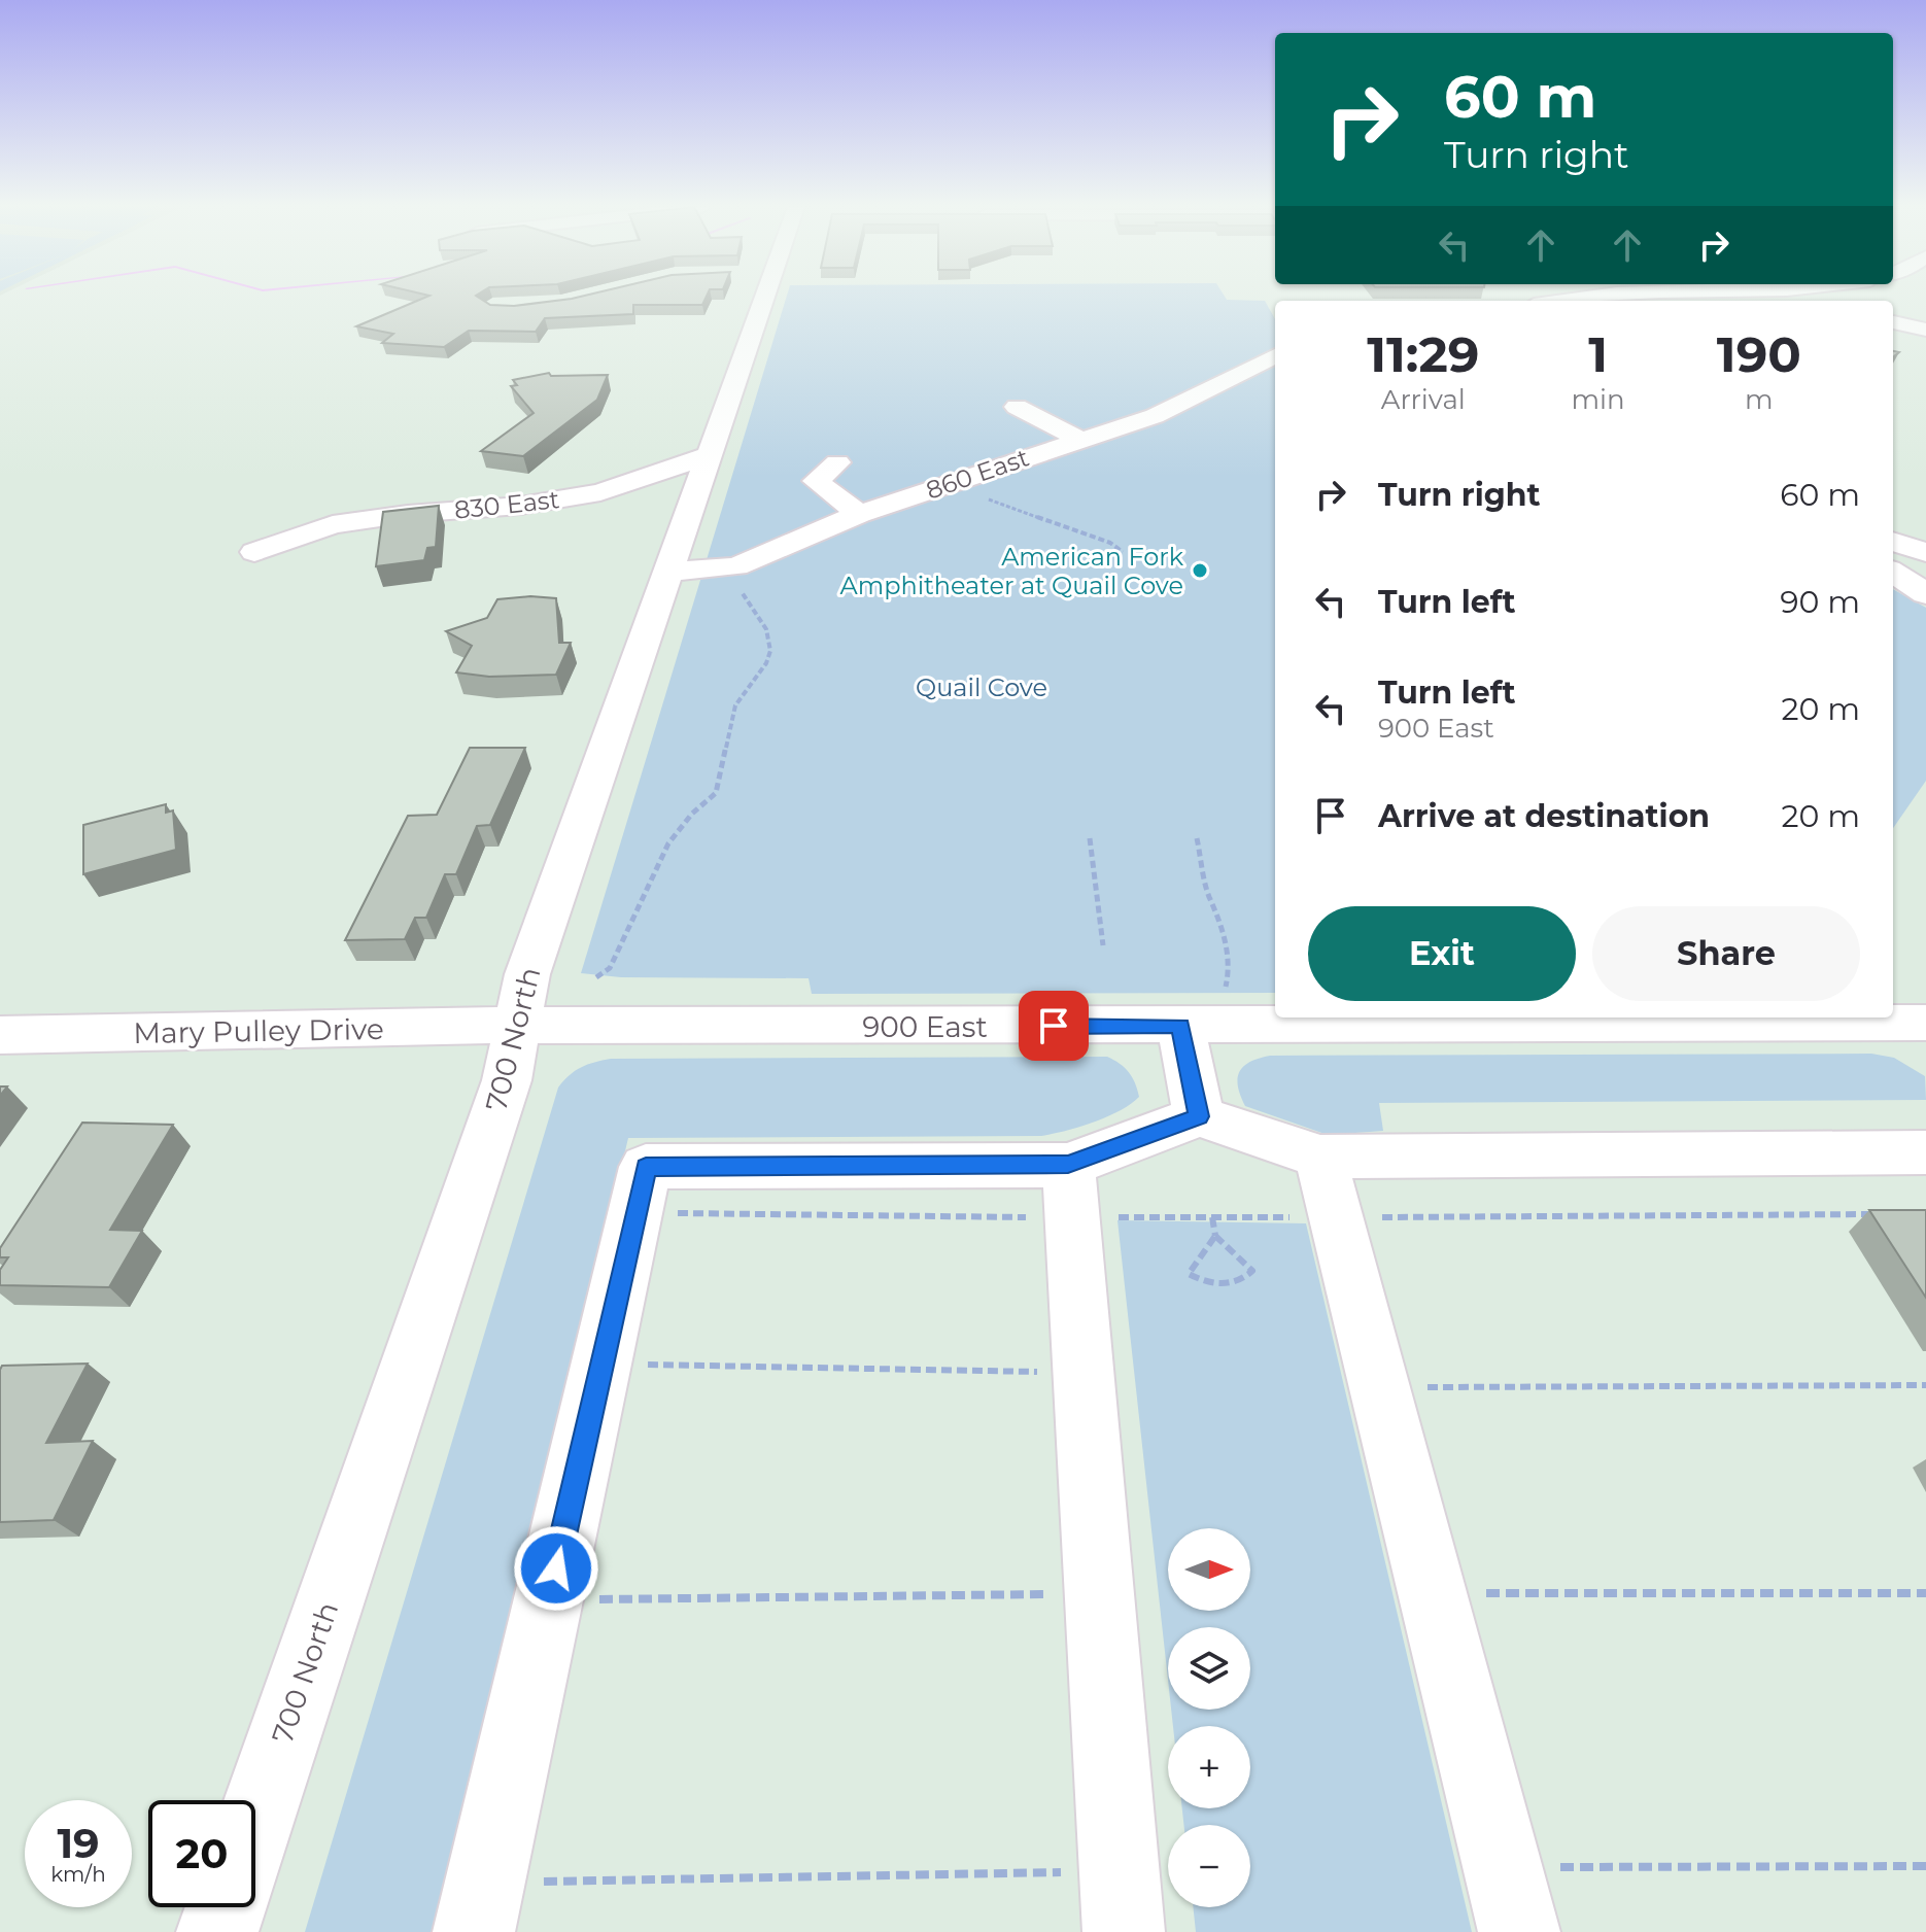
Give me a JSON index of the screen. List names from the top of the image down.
{
  "streets": {
    "street": [
      "860 East",
      "830 East",
      "900 East",
      "Mary Pulley Drive",
      "700 North"
    ]
  },
  "crossings": [
    ["860 East", "700 North"],
    ["830 East", "700 North"],
    ["900 East", "Mary Pulley Drive"],
    ["900 East", "700 North"],
    ["Mary Pulley Drive", "700 North"]
  ],
  "parks": ["Quail Cove"],
  "places": ["American Fork Amphitheater at Quail Cove"],
  "north": "right",
  "page": {
    "turn": ["60 m", "Turn right"],
    "eta": [
      "11:29",
      "Arrival",
      "1",
      "min",
      "190",
      "m"
    ],
    "list": [
      {
        "name": "Turn right",
        "value": "60 m"
      },
      {
        "name": "Turn left",
        "value": "90 m"
      },
      {
        "name": "Turn left",
        "note": "900 East",
        "value": "20 m"
      },
      {
        "name": "Arrive at destination",
        "value": "20 m"
      }
    ],
    "buttons": ["Exit", "Share"],
    "map_buttons": ["+", "−"],
    "speed": "19 km/h",
    "limit": "20"
  }
}
